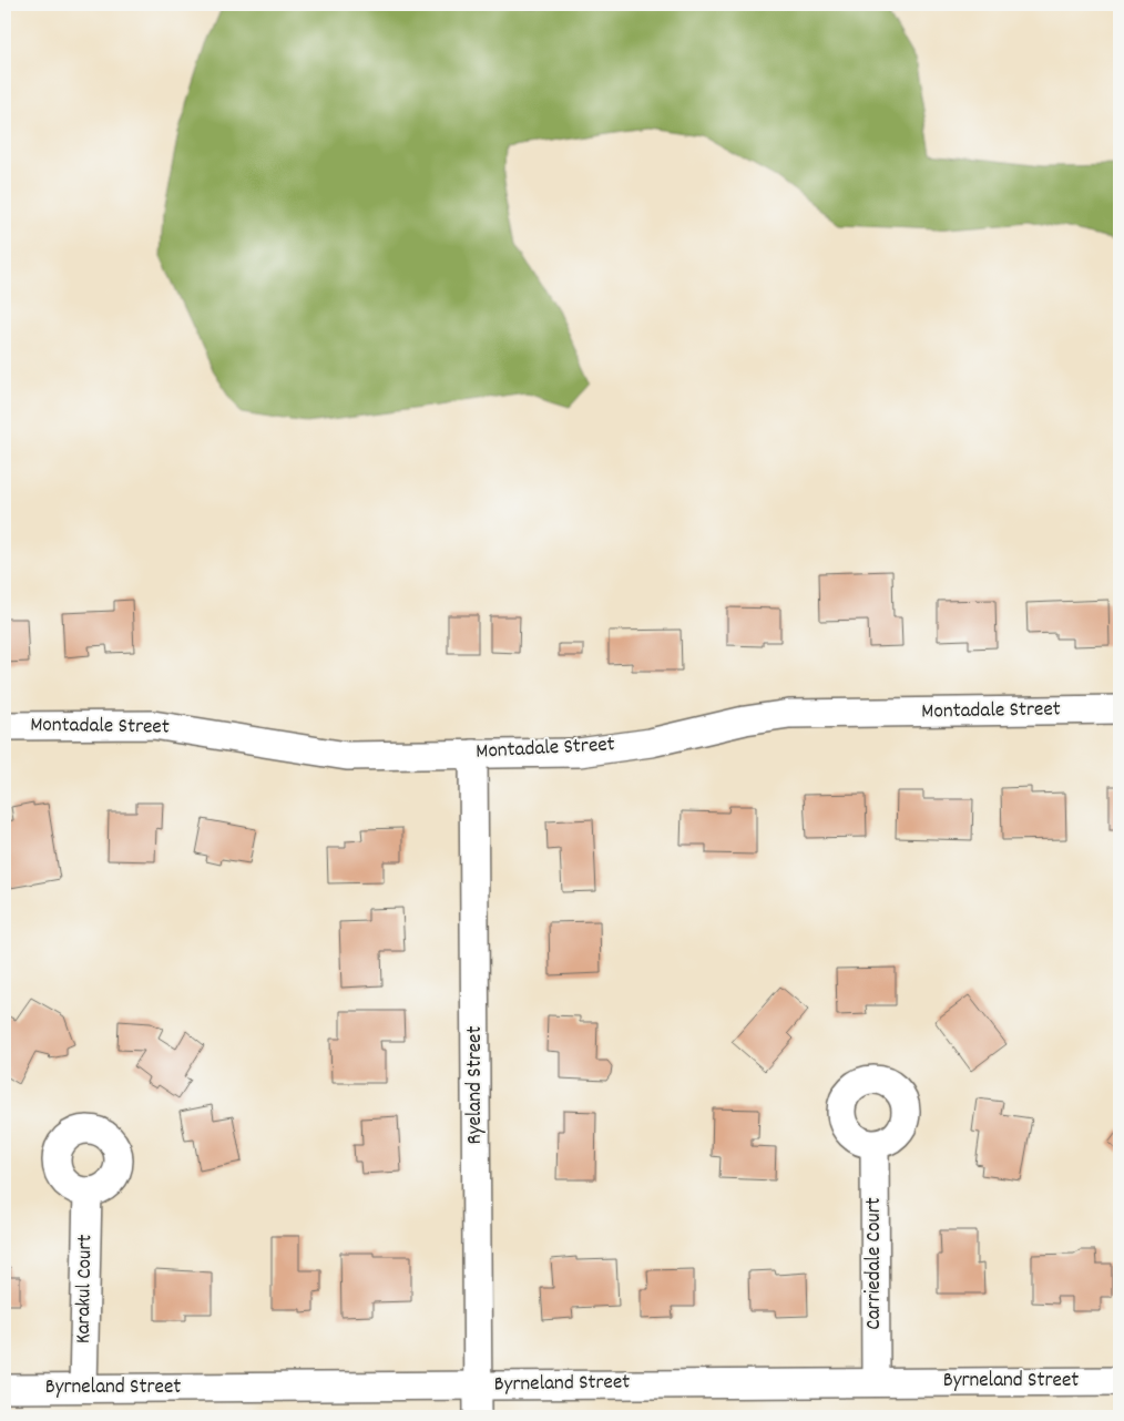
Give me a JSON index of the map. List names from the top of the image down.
{
  "streets": {
    "street": [
      "Montadale Street",
      "Ryeland Street",
      "Carriedale Court",
      "Karakul Court",
      "Byrneland Street"
    ]
  },
  "crossings": [
    ["Montadale Street", "Ryeland Street"],
    ["Ryeland Street", "Byrneland Street"],
    ["Carriedale Court", "Byrneland Street"],
    ["Karakul Court", "Byrneland Street"]
  ]
}
